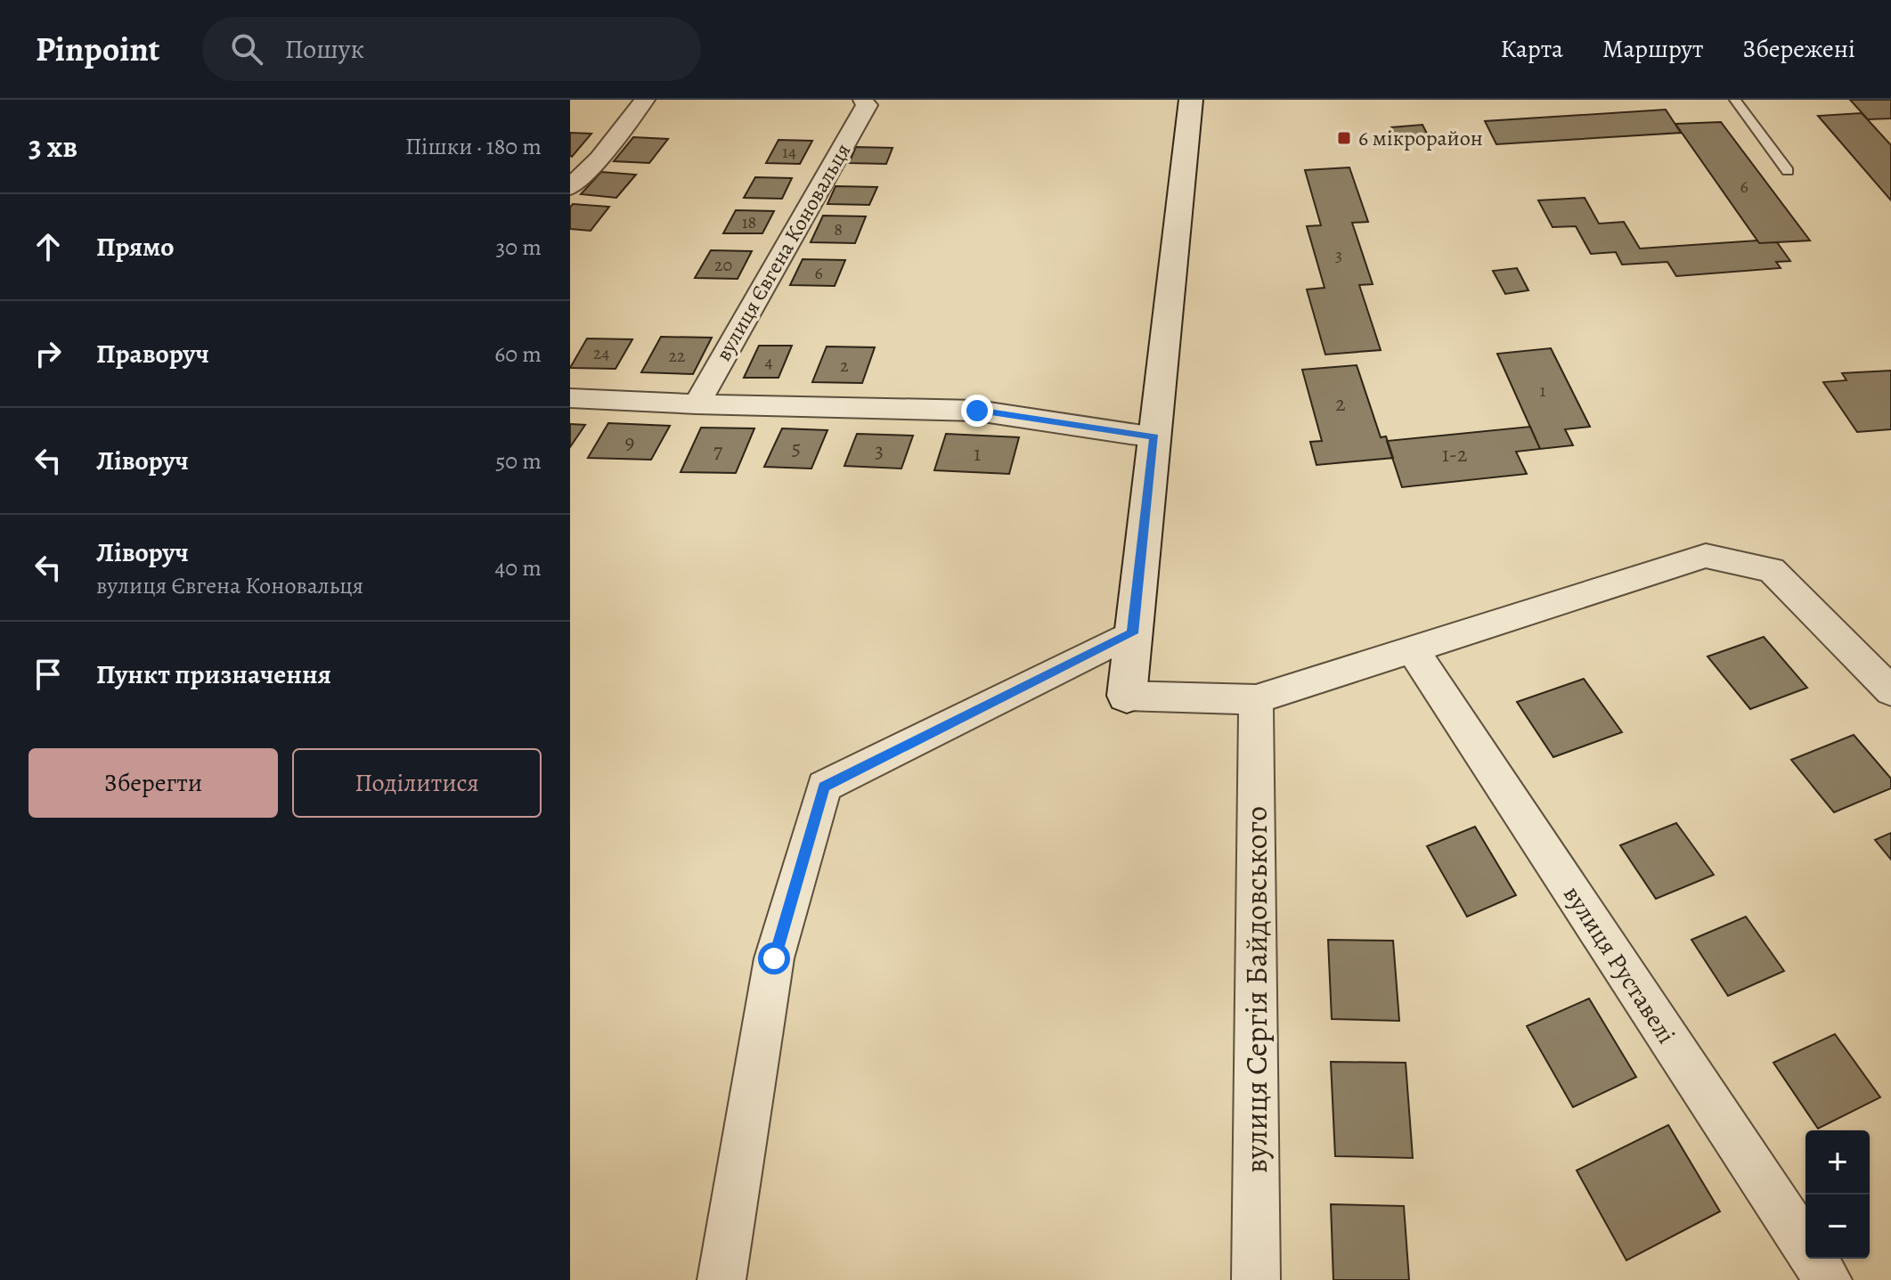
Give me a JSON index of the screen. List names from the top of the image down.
{
  "streets": {
    "street": ["вулиця Євгена Коновальця", "вулиця Руставелі", "вулиця Сергія Байдовського"]
  },
  "places": {
    "transit": ["6 мікрорайон"]
  },
  "house_numbers": [
    "14",
    "6",
    "18",
    "8",
    "3",
    "20",
    "6",
    "24",
    "22",
    "4",
    "2",
    "1",
    "2",
    "9",
    "5",
    "7",
    "3",
    "1",
    "1-2"
  ],
  "page": {
    "header": "Pinpoint",
    "search": "Пошук",
    "nav": ["Карта", "Маршрут", "Збережені"],
    "heading": ["3 хв", "Пішки · 180 m"],
    "list": [
      ["Прямо", "30 m"],
      ["Праворуч", "60 m"],
      ["Ліворуч", "50 m"],
      ["Ліворуч", "вулиця Євгена Коновальця", "40 m"],
      "Пункт призначення"
    ],
    "buttons": ["Зберегти", "Поділитися"],
    "map_buttons": ["+", "−"]
  }
}
